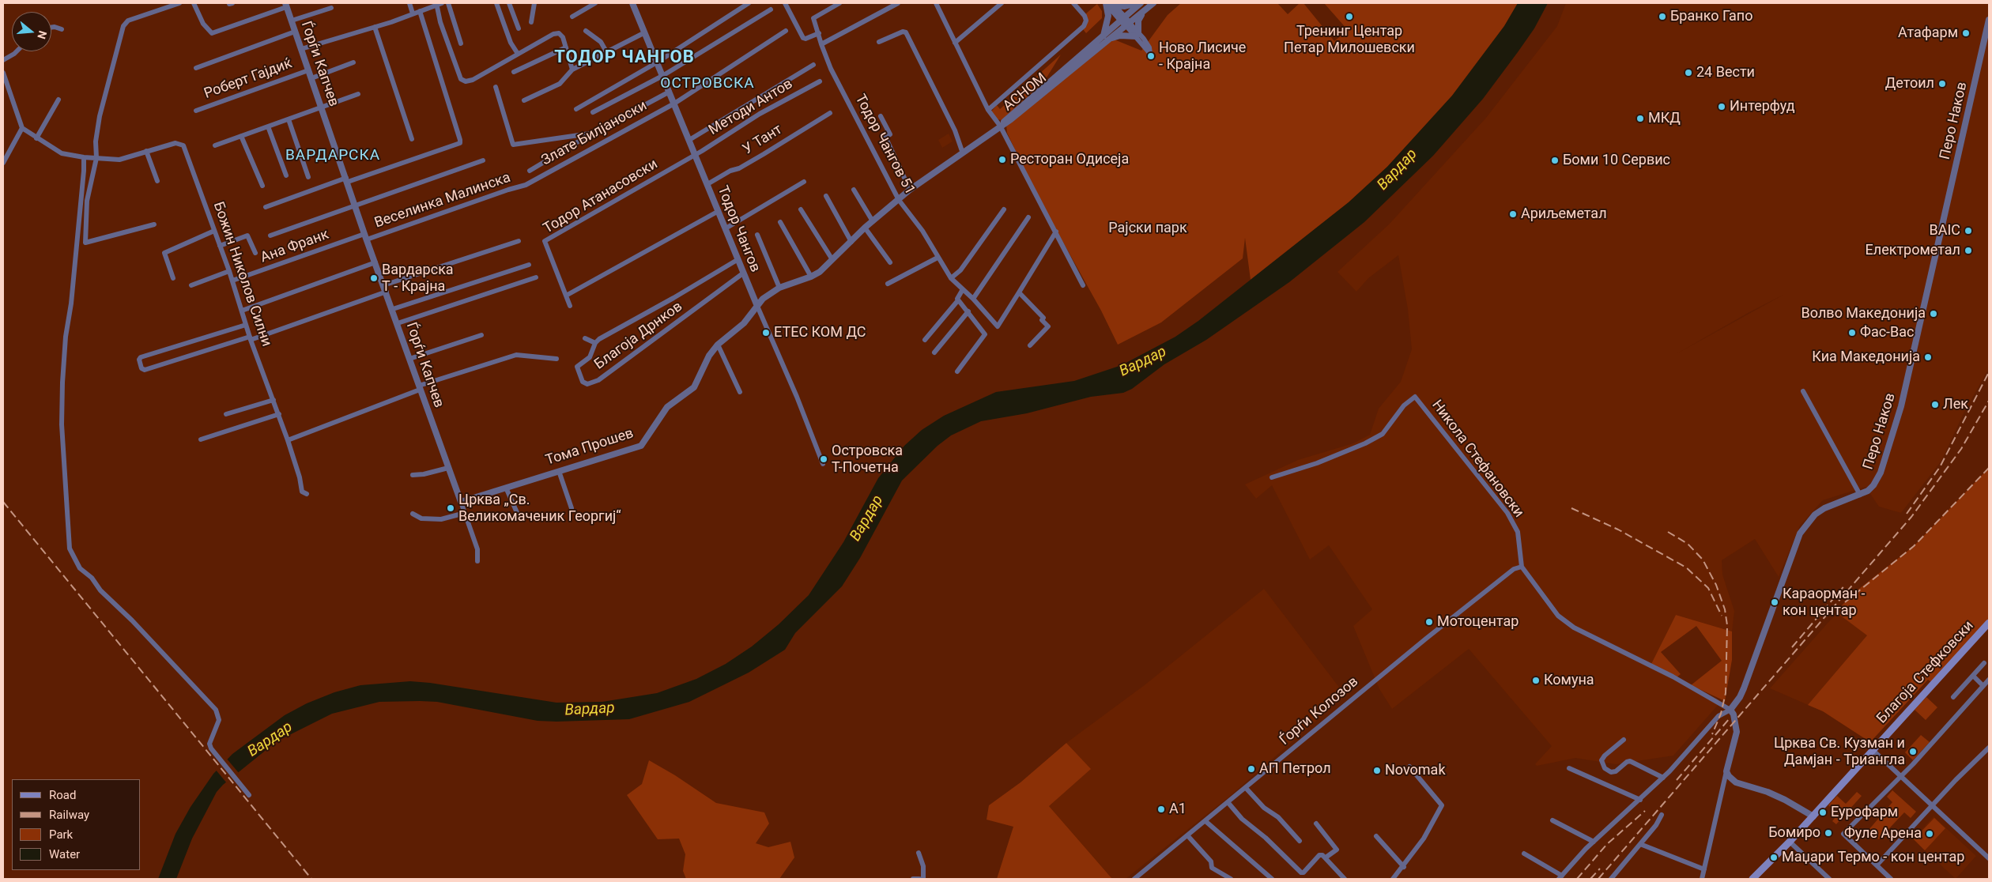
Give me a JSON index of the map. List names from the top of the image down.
{
  "streets": {
    "main road": ["Благоја Стефковски"],
    "street": [
      "Ѓорѓи Капчев",
      "Роберт Гајдиќ",
      "АСНОМ",
      "Методи Антов",
      "Перо Наков",
      "Злате Билјаноски",
      "У Тант",
      "Тодор Чангов 51",
      "Тодор Атанасовски",
      "Веселинка Малинска",
      "Тодор Чангов",
      "Ана Франк",
      "Божин Николов Силни",
      "Благоја Дрнков",
      "Тома Прошев",
      "Никола Стефановски",
      "Ѓорѓи Колозов"
    ]
  },
  "crossings": [
    ["Ѓорѓи Капчев", "Роберт Гајдиќ"],
    ["Ѓорѓи Капчев", "Веселинка Малинска"],
    ["Ѓорѓи Капчев", "Ана Франк"],
    ["Ѓорѓи Капчев", "Тома Прошев"],
    ["АСНОМ", "Тома Прошев"],
    ["Методи Антов", "Тодор Атанасовски"],
    ["Методи Антов", "Тодор Чангов"],
    ["Злате Билјаноски", "Веселинка Малинска"],
    ["Злате Билјаноски", "Тодор Чангов"],
    ["У Тант", "Тодор Чангов"],
    ["Тодор Чангов 51", "Тома Прошев"],
    ["Тодор Атанасовски", "Тодор Чангов"],
    ["Веселинка Малинска", "Ана Франк"],
    ["Тодор Чангов", "Благоја Дрнков"],
    ["Тодор Чангов", "Тома Прошев"],
    ["Ана Франк", "Божин Николов Силни"],
    ["Никола Стефановски", "Ѓорѓи Колозов"]
  ],
  "districts": ["ТОДОР ЧАНГОВ", "ОСТРОВСКА", "ВАРДАРСКА"],
  "water": ["Вардар"],
  "parks": ["Рајски парк"],
  "places": [
    "Тренинг Центар Петар Милошевски",
    "Бранко Гапо",
    "Атафарм",
    "Ново Лисиче - Крајна",
    "24 Вести",
    "Детоил",
    "Интерфуд",
    "МКД",
    "Ресторан Одисеја",
    "Боми 10 Сервис",
    "Ариљеметал",
    "BAIC",
    "Електрометал",
    "Вардарска Т - Крајна",
    "Волво Македонија",
    "ЕТЕС КОМ ДС",
    "Фас-Вас",
    "Киа Македонија",
    "Лек",
    "Островска Т-Почетна",
    "Црква „Св. Великомаченик Георгиј“",
    "Караорман - кон центар",
    "Мотоцентар",
    "Комуна",
    "Црква Св. Кузман и Дамјан - Триангла",
    "АП Петрол",
    "Novomak",
    "А1",
    "Еурофарм",
    "Бомиро",
    "Фуле Арена",
    "Маџари Термо - кон центар"
  ],
  "legend": [
    "Road",
    "Railway",
    "Park",
    "Water"
  ],
  "north": "right"
}
